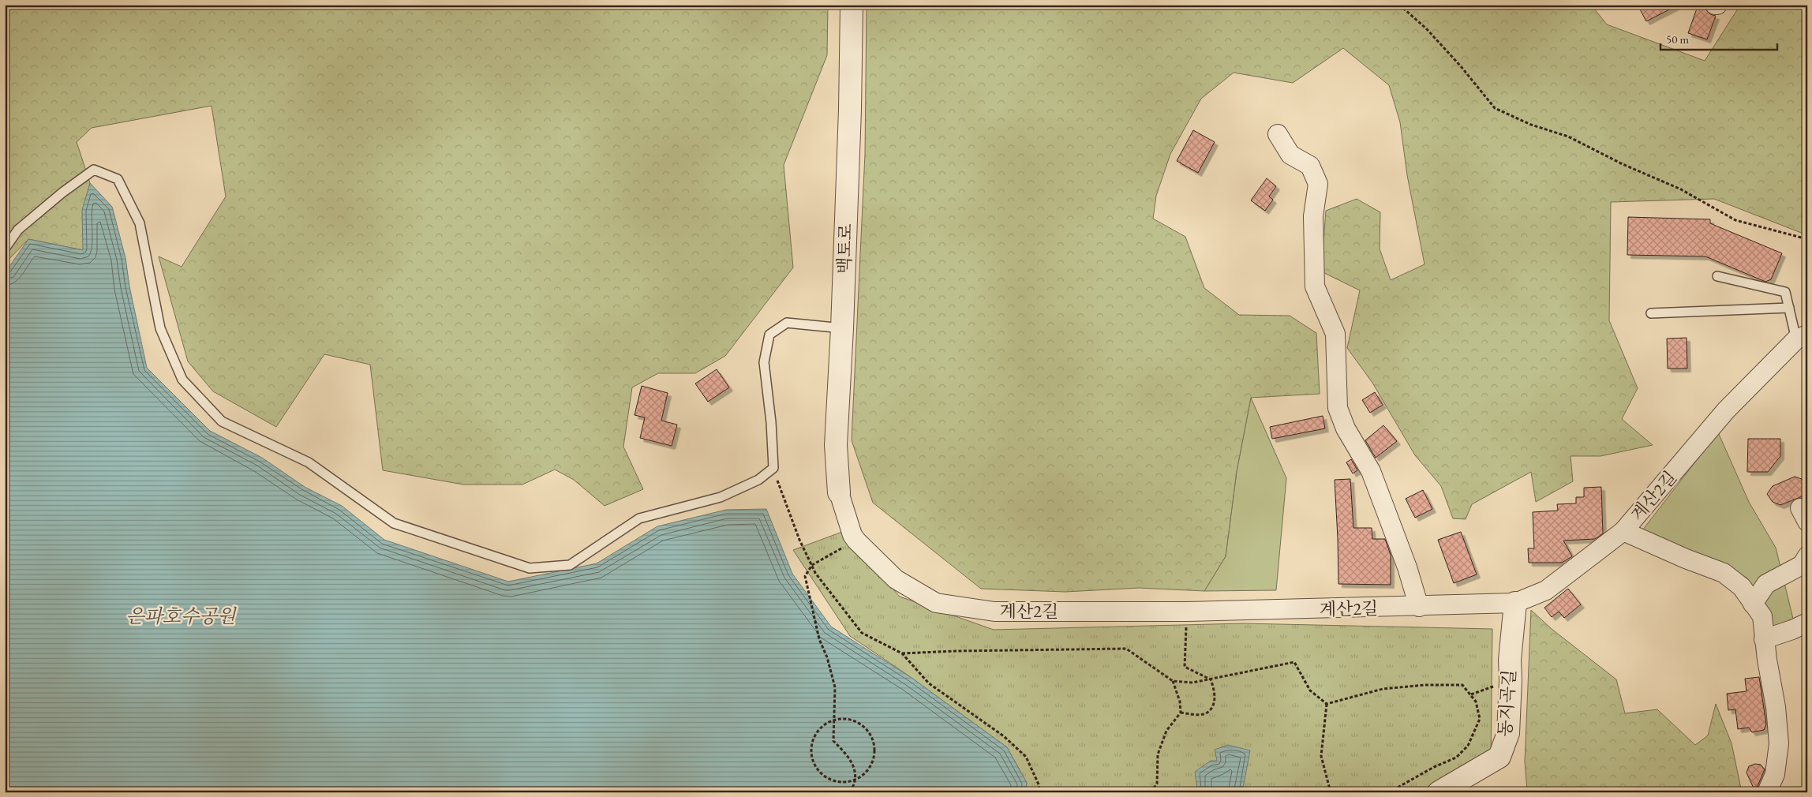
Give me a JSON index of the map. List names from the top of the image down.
{
  "streets": {
    "street": ["백토로", "계산2길", "동지곡길"]
  },
  "crossings": [
    ["백토로", "계산2길"],
    ["계산2길", "동지곡길"]
  ],
  "water": ["은파호수공원"],
  "scale_bar": "50 m"
}
